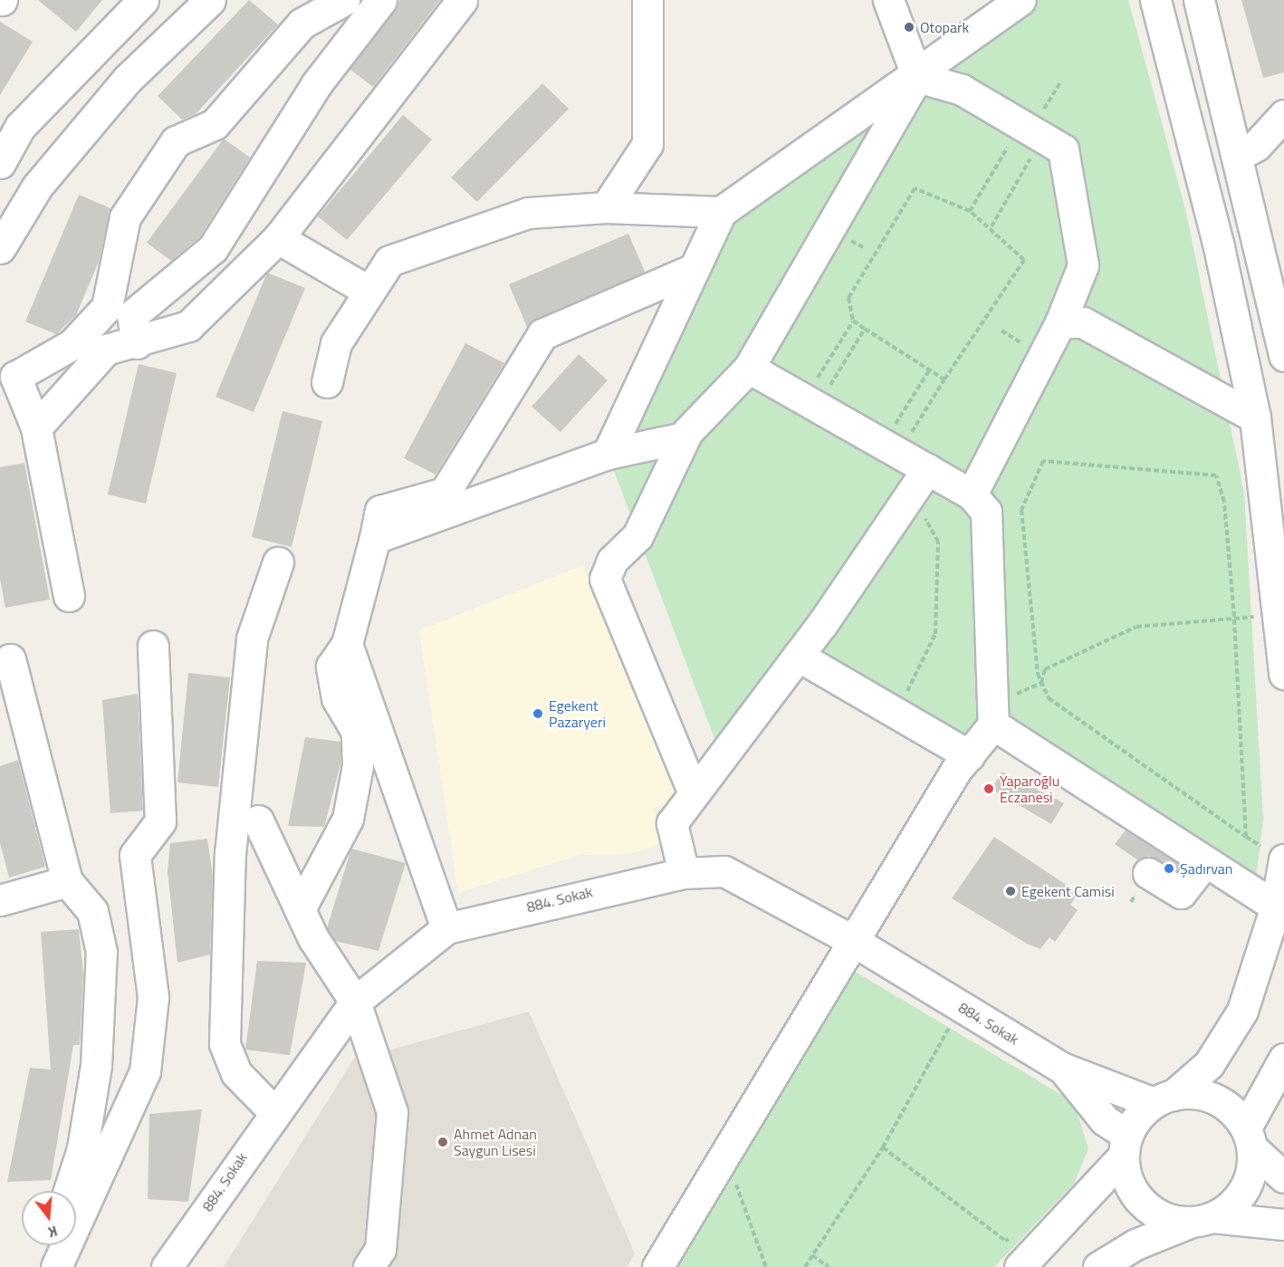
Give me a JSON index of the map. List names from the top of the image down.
{
  "streets": {
    "street": ["884. Sokak"]
  },
  "places": [
    "Otopark",
    "Egekent Pazaryeri",
    "Yaparoğlu Eczanesi",
    "Şadırvan",
    "Egekent Camisi",
    "Ahmet Adnan Saygun Lisesi"
  ],
  "north": "bottom"
}
